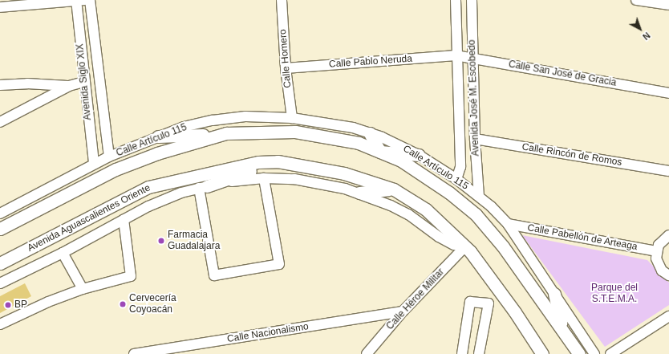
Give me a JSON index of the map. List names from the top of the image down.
{
  "streets": {
    "main road": ["Avenida Aguascalientes Oriente"],
    "street": [
      "Calle Homero",
      "Calle Pablo Neruda",
      "Calle San José de Gracia",
      "Avenida Siglo XIX",
      "Avenida José M. Escobedo",
      "Calle Artículo 115",
      "Calle Rincón de Romos",
      "Calle Pabellón de Arteaga",
      "Calle Héroe Militar",
      "Calle Nacionalismo"
    ]
  },
  "crossings": [
    ["Calle Homero", "Calle Pablo Neruda"],
    ["Calle Homero", "Calle Artículo 115"],
    ["Calle Pablo Neruda", "Calle San José de Gracia"],
    ["Calle Pablo Neruda", "Avenida José M. Escobedo"],
    ["Calle San José de Gracia", "Avenida José M. Escobedo"],
    ["Avenida Siglo XIX", "Calle Artículo 115"],
    ["Avenida José M. Escobedo", "Calle Artículo 115"],
    ["Avenida José M. Escobedo", "Calle Rincón de Romos"],
    ["Calle Artículo 115", "Calle Pabellón de Arteaga"],
    ["Avenida Aguascalientes Oriente", "Calle Héroe Militar"],
    ["Calle Héroe Militar", "Calle Nacionalismo"]
  ],
  "parks": ["Parque del S.T.E.M.A."],
  "places": ["Farmacia Guadalajara", "Cervecería Coyoacán", "BP"],
  "north": "bottom right"
}
